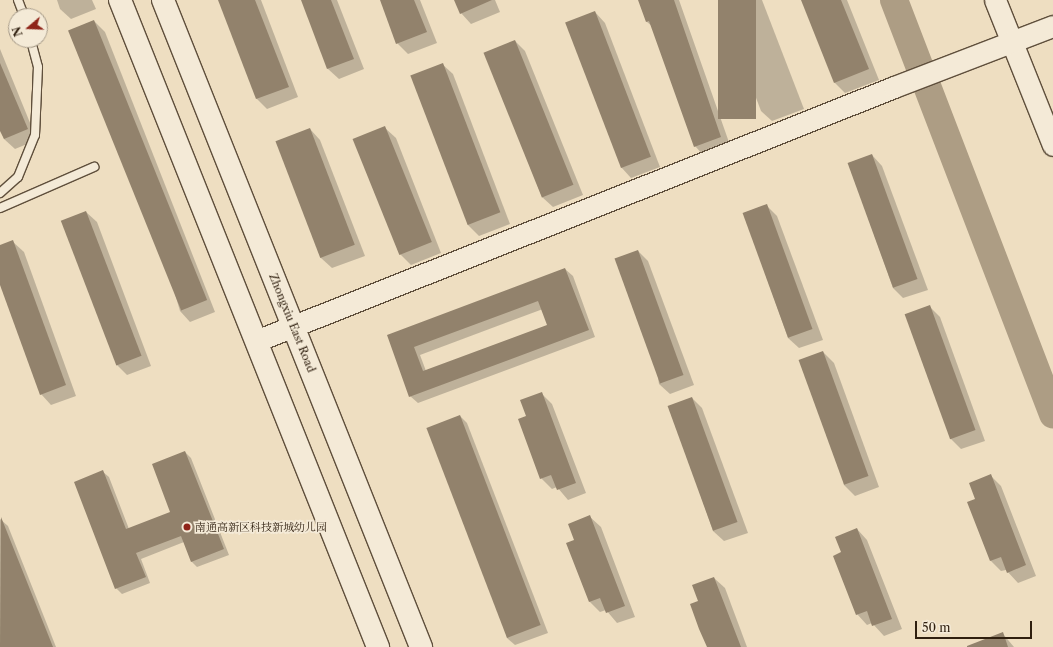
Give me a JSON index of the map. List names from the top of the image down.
{
  "streets": {
    "main road": ["Zhongxiu East Road"]
  },
  "places": ["南通高新区科技新城幼儿园"],
  "scale_bar": "50 m",
  "north": "left"
}
